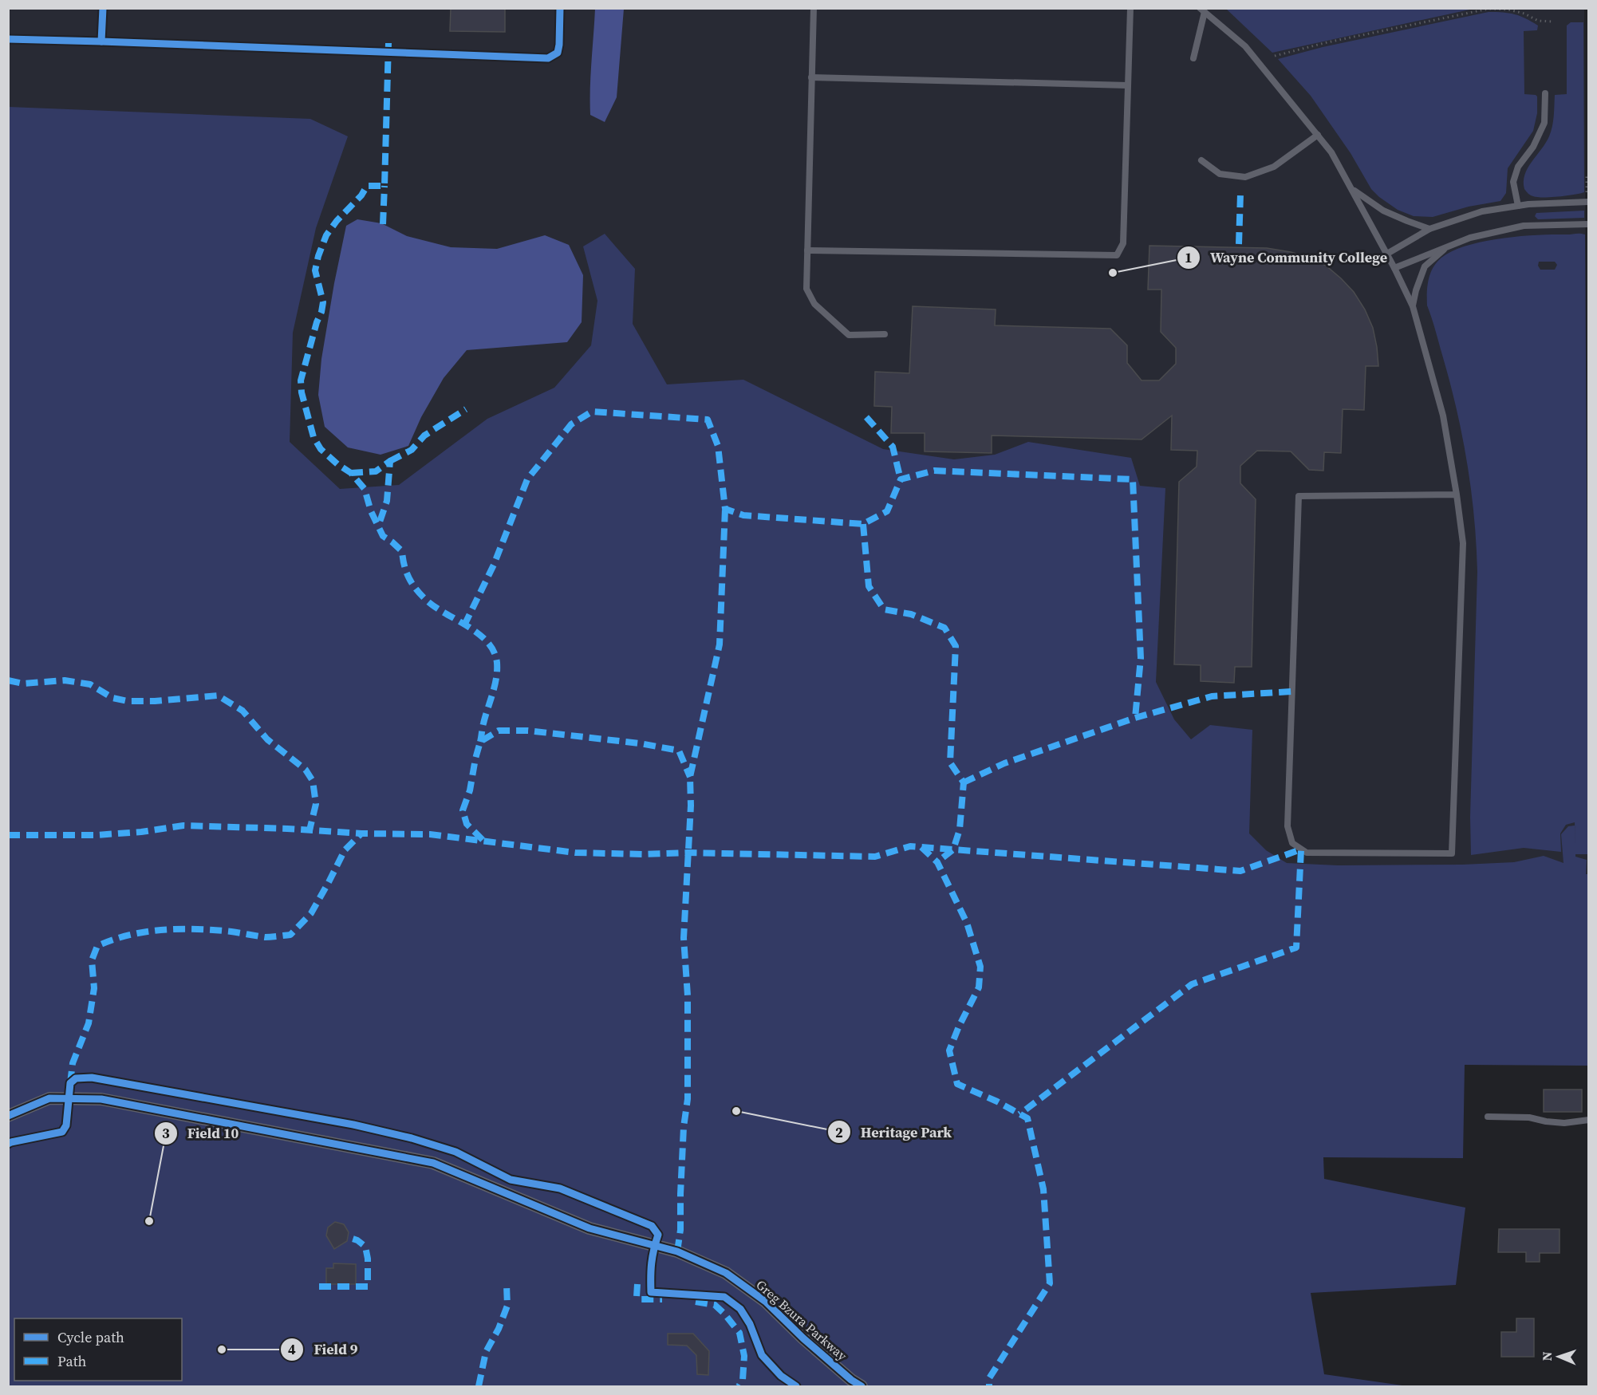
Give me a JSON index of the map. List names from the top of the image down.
{
  "streets": {
    "street": ["Greg Bzura Parkway"]
  },
  "places": [
    "Wayne Community College",
    "Heritage Park",
    "Field 10",
    "Field 9"
  ],
  "legend": ["Cycle path", "Path"],
  "north": "left"
}
